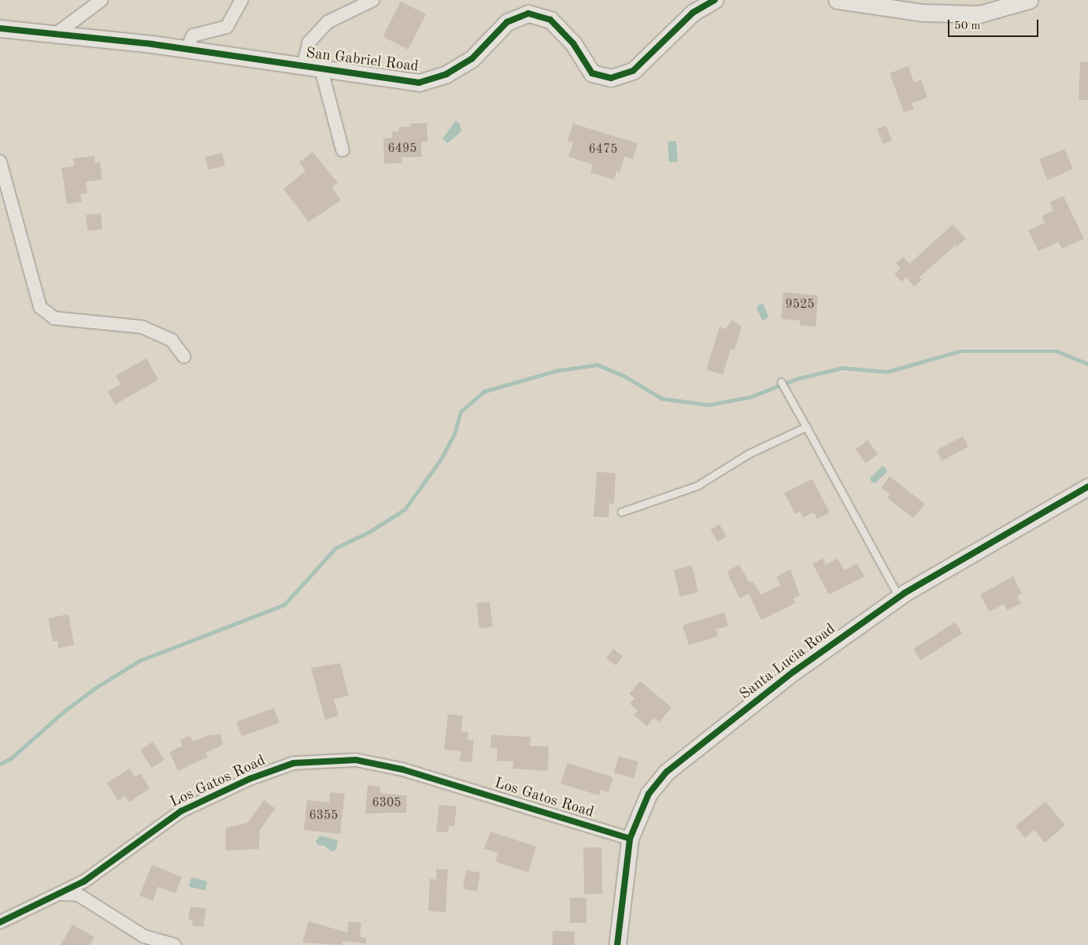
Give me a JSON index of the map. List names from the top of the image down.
{
  "streets": {
    "street": ["San Gabriel Road", "Santa Lucia Road", "Los Gatos Road"]
  },
  "crossings": [
    ["Santa Lucia Road", "Los Gatos Road"]
  ],
  "house_numbers": [
    "6495",
    "6475",
    "9525",
    "6305",
    "6355"
  ],
  "scale_bar": "50 m"
}
